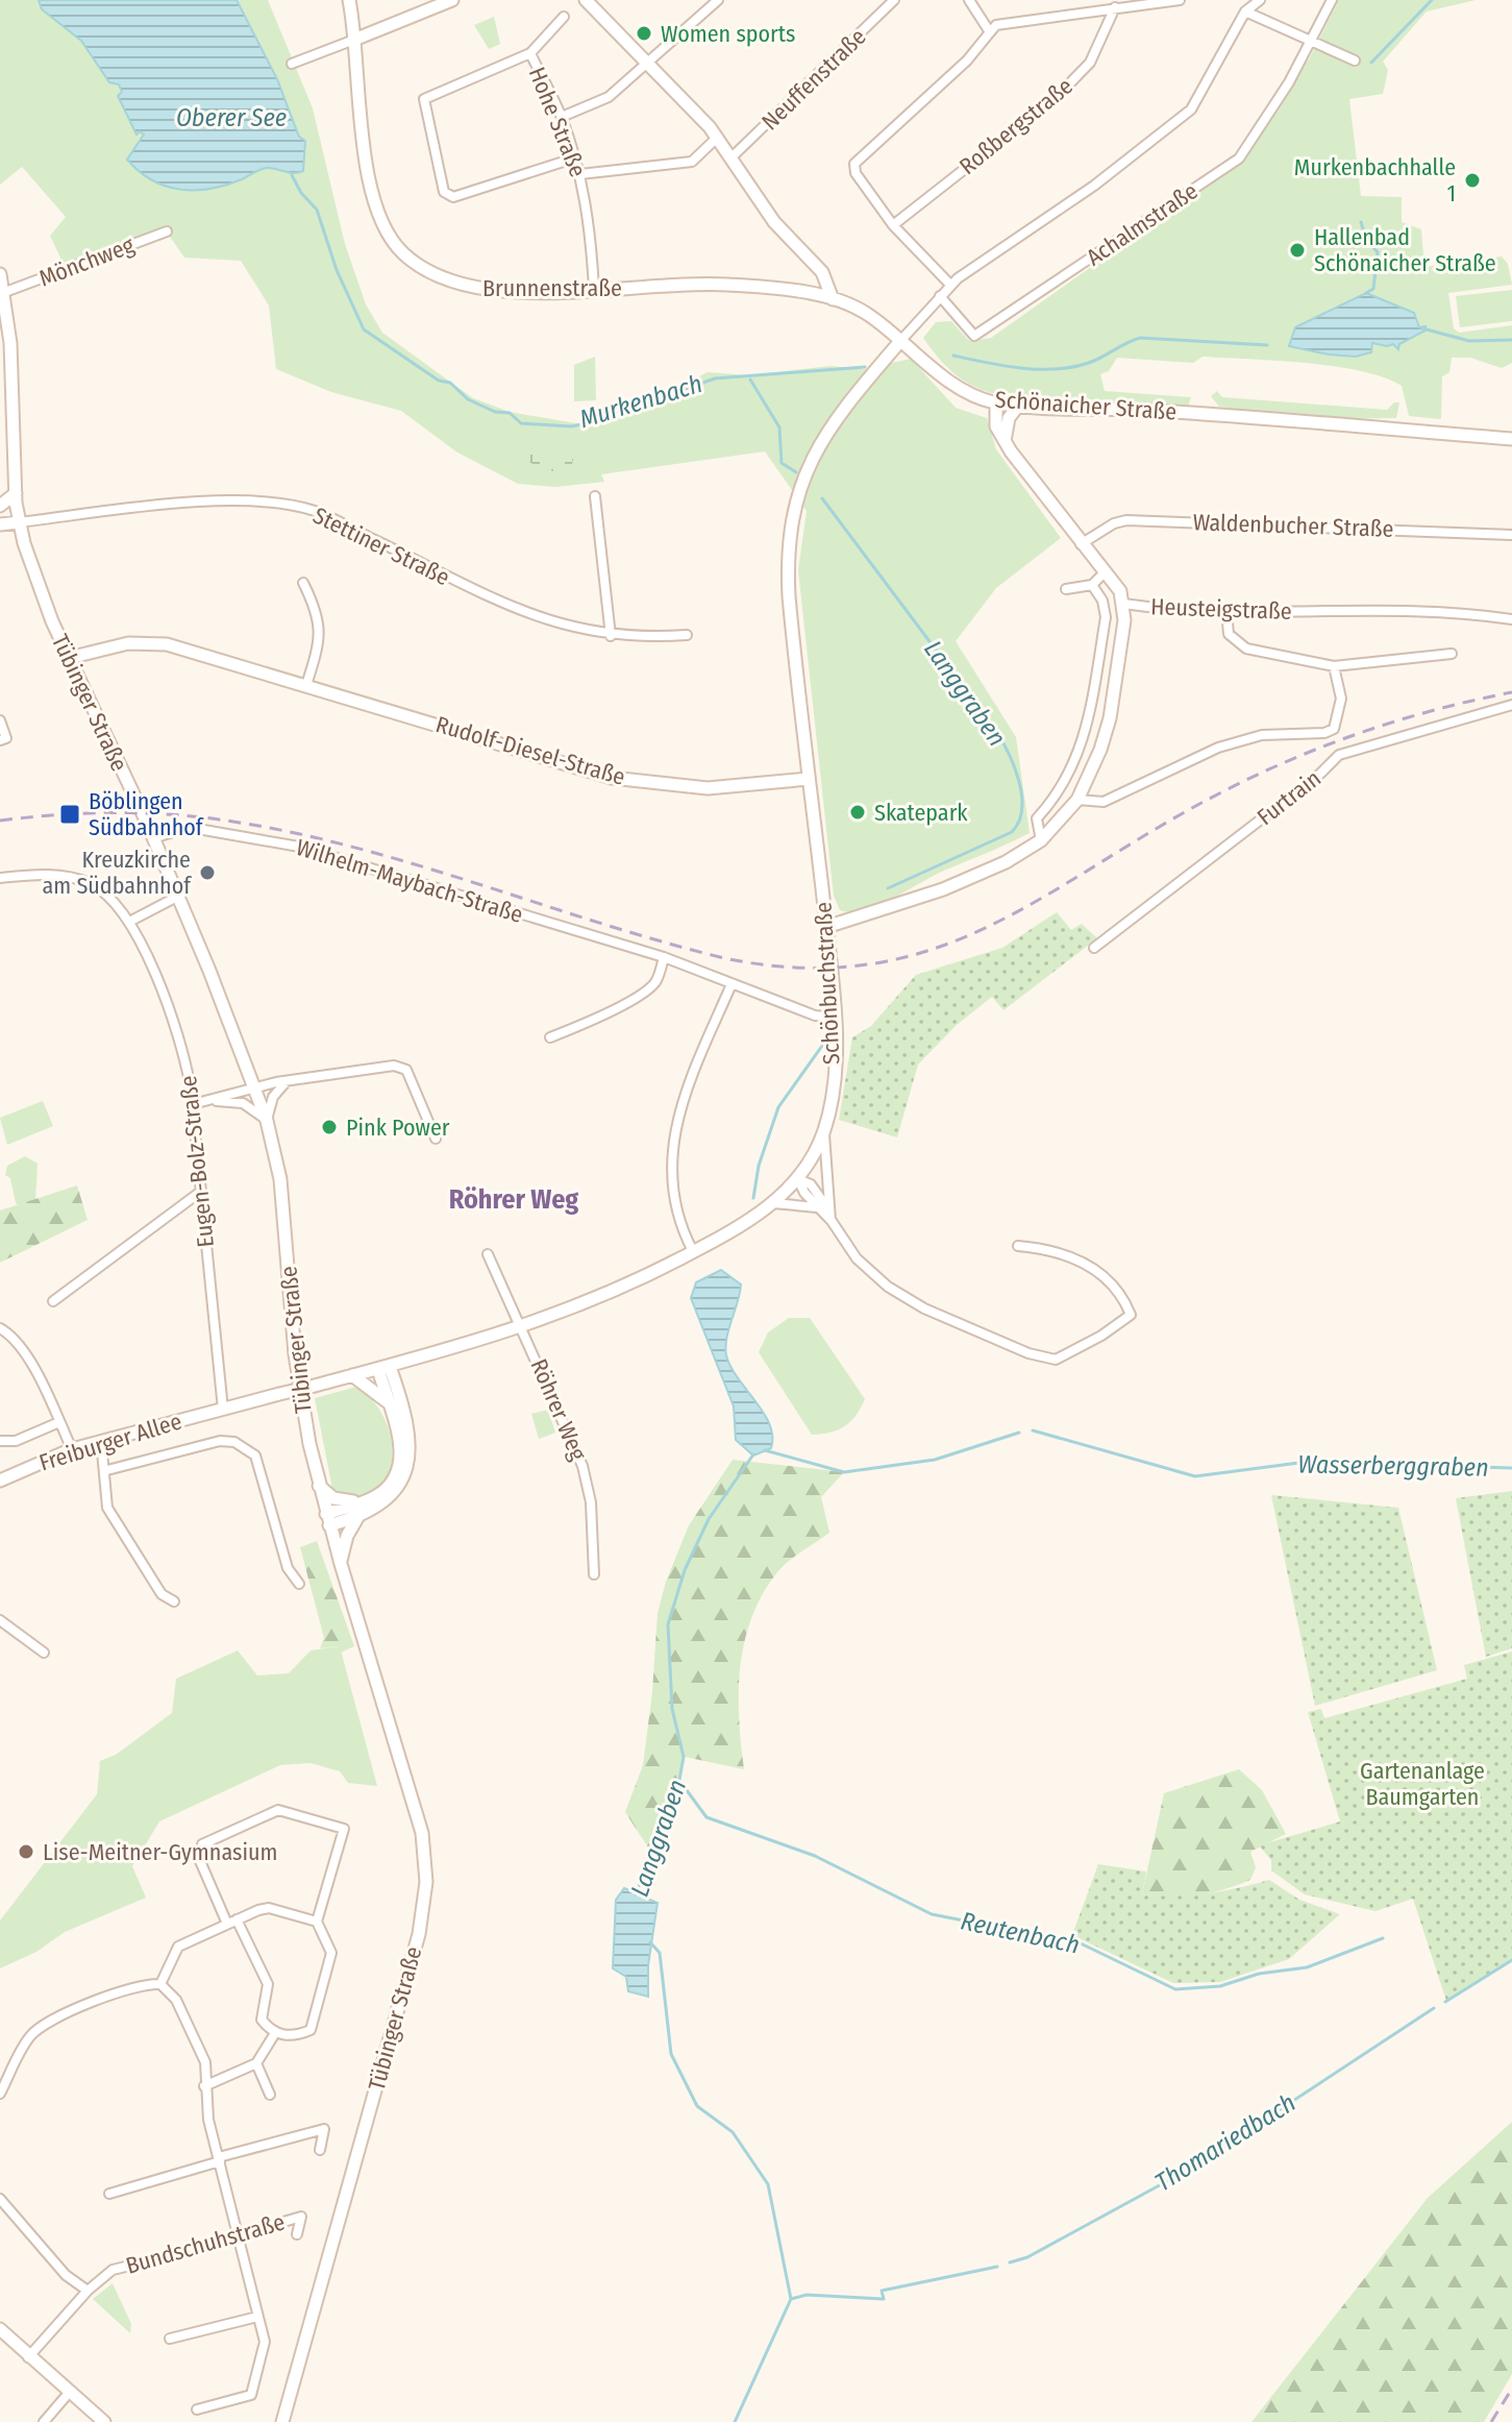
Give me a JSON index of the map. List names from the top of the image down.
{
  "streets": {
    "main road": [
      "Brunnenstraße",
      "Schönaicher Straße",
      "Heusteigstraße",
      "Tübinger Straße",
      "Rudolf-Diesel-Straße",
      "Schönbuchstraße",
      "Freiburger Allee"
    ],
    "street": [
      "Neuffenstraße",
      "Hohe Straße",
      "Roßbergstraße",
      "Achalmstraße",
      "Mönchweg",
      "Waldenbucher Straße",
      "Stettiner Straße",
      "Furtrain",
      "Wilhelm-Maybach-Straße",
      "Eugen-Bolz-Straße",
      "Röhrer Weg",
      "Bundschuhstraße"
    ]
  },
  "crossings": [
    ["Hohe Straße", "Brunnenstraße"],
    ["Mönchweg", "Tübinger Straße"],
    ["Brunnenstraße", "Schönaicher Straße"],
    ["Schönaicher Straße", "Heusteigstraße"],
    ["Schönaicher Straße", "Schönbuchstraße"],
    ["Waldenbucher Straße", "Heusteigstraße"],
    ["Stettiner Straße", "Tübinger Straße"],
    ["Tübinger Straße", "Rudolf-Diesel-Straße"],
    ["Tübinger Straße", "Wilhelm-Maybach-Straße"],
    ["Rudolf-Diesel-Straße", "Schönbuchstraße"],
    ["Wilhelm-Maybach-Straße", "Schönbuchstraße"],
    ["Schönbuchstraße", "Eugen-Bolz-Straße"],
    ["Schönbuchstraße", "Röhrer Weg"],
    ["Schönbuchstraße", "Freiburger Allee"],
    ["Eugen-Bolz-Straße", "Freiburger Allee"]
  ],
  "districts": ["Röhrer Weg"],
  "water": [
    "Oberer See",
    "Murkenbach",
    "Langgraben",
    "Wasserberggraben",
    "Reutenbach",
    "Thomariedbach"
  ],
  "parks": ["Gartenanlage Baumgarten"],
  "places": {
    "other": [
      "Women sports",
      "Murkenbachhalle 1",
      "Hallenbad Schönaicher Straße",
      "Skatepark",
      "Kreuzkirche am Südbahnhof",
      "Pink Power",
      "Lise-Meitner-Gymnasium"
    ],
    "transit": ["Böblingen Südbahnhof"]
  }
}
